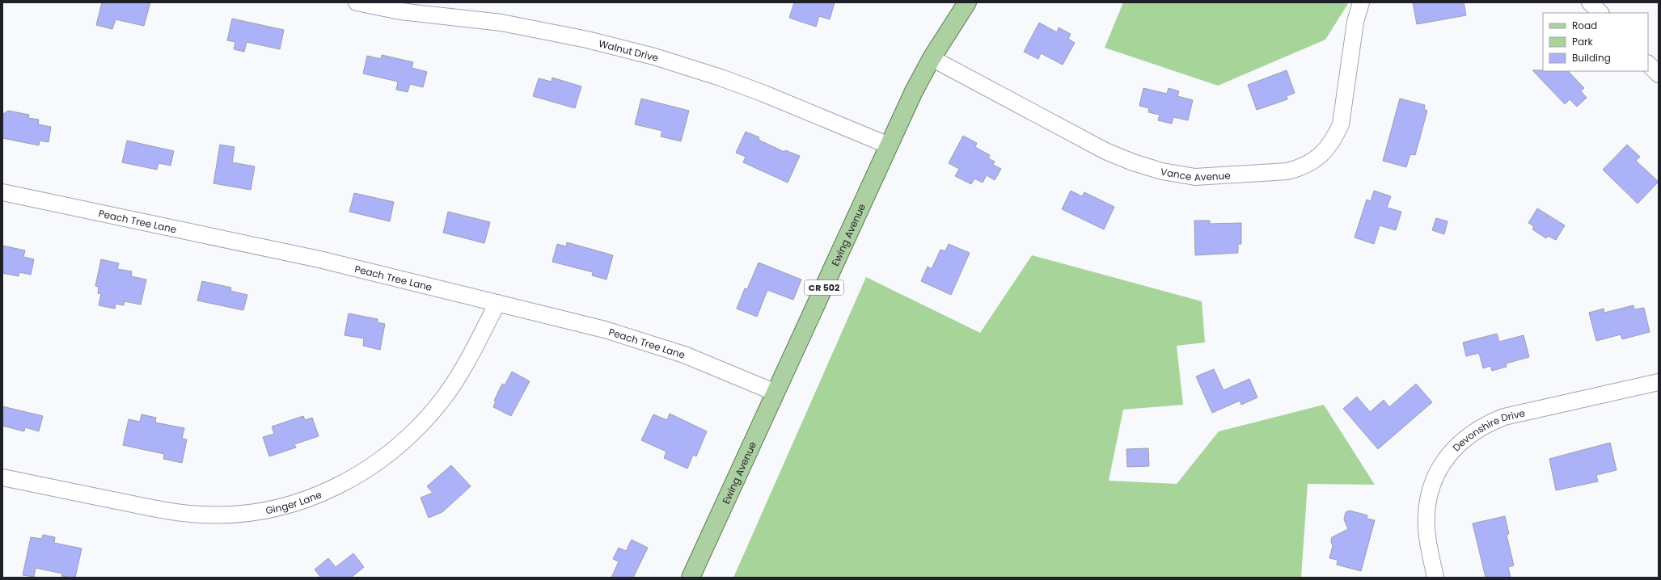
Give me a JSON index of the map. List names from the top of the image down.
{
  "streets": {
    "main road": ["Ewing Avenue", "CR 502"],
    "street": [
      "Walnut Drive",
      "Vance Avenue",
      "Peach Tree Lane",
      "Devonshire Drive",
      "Ginger Lane"
    ]
  },
  "crossings": [
    ["Walnut Drive", "Ewing Avenue"],
    ["Vance Avenue", "Ewing Avenue"],
    ["Peach Tree Lane", "Ewing Avenue"],
    ["Peach Tree Lane", "Ginger Lane"]
  ],
  "legend": ["Road", "Park", "Building"]
}
